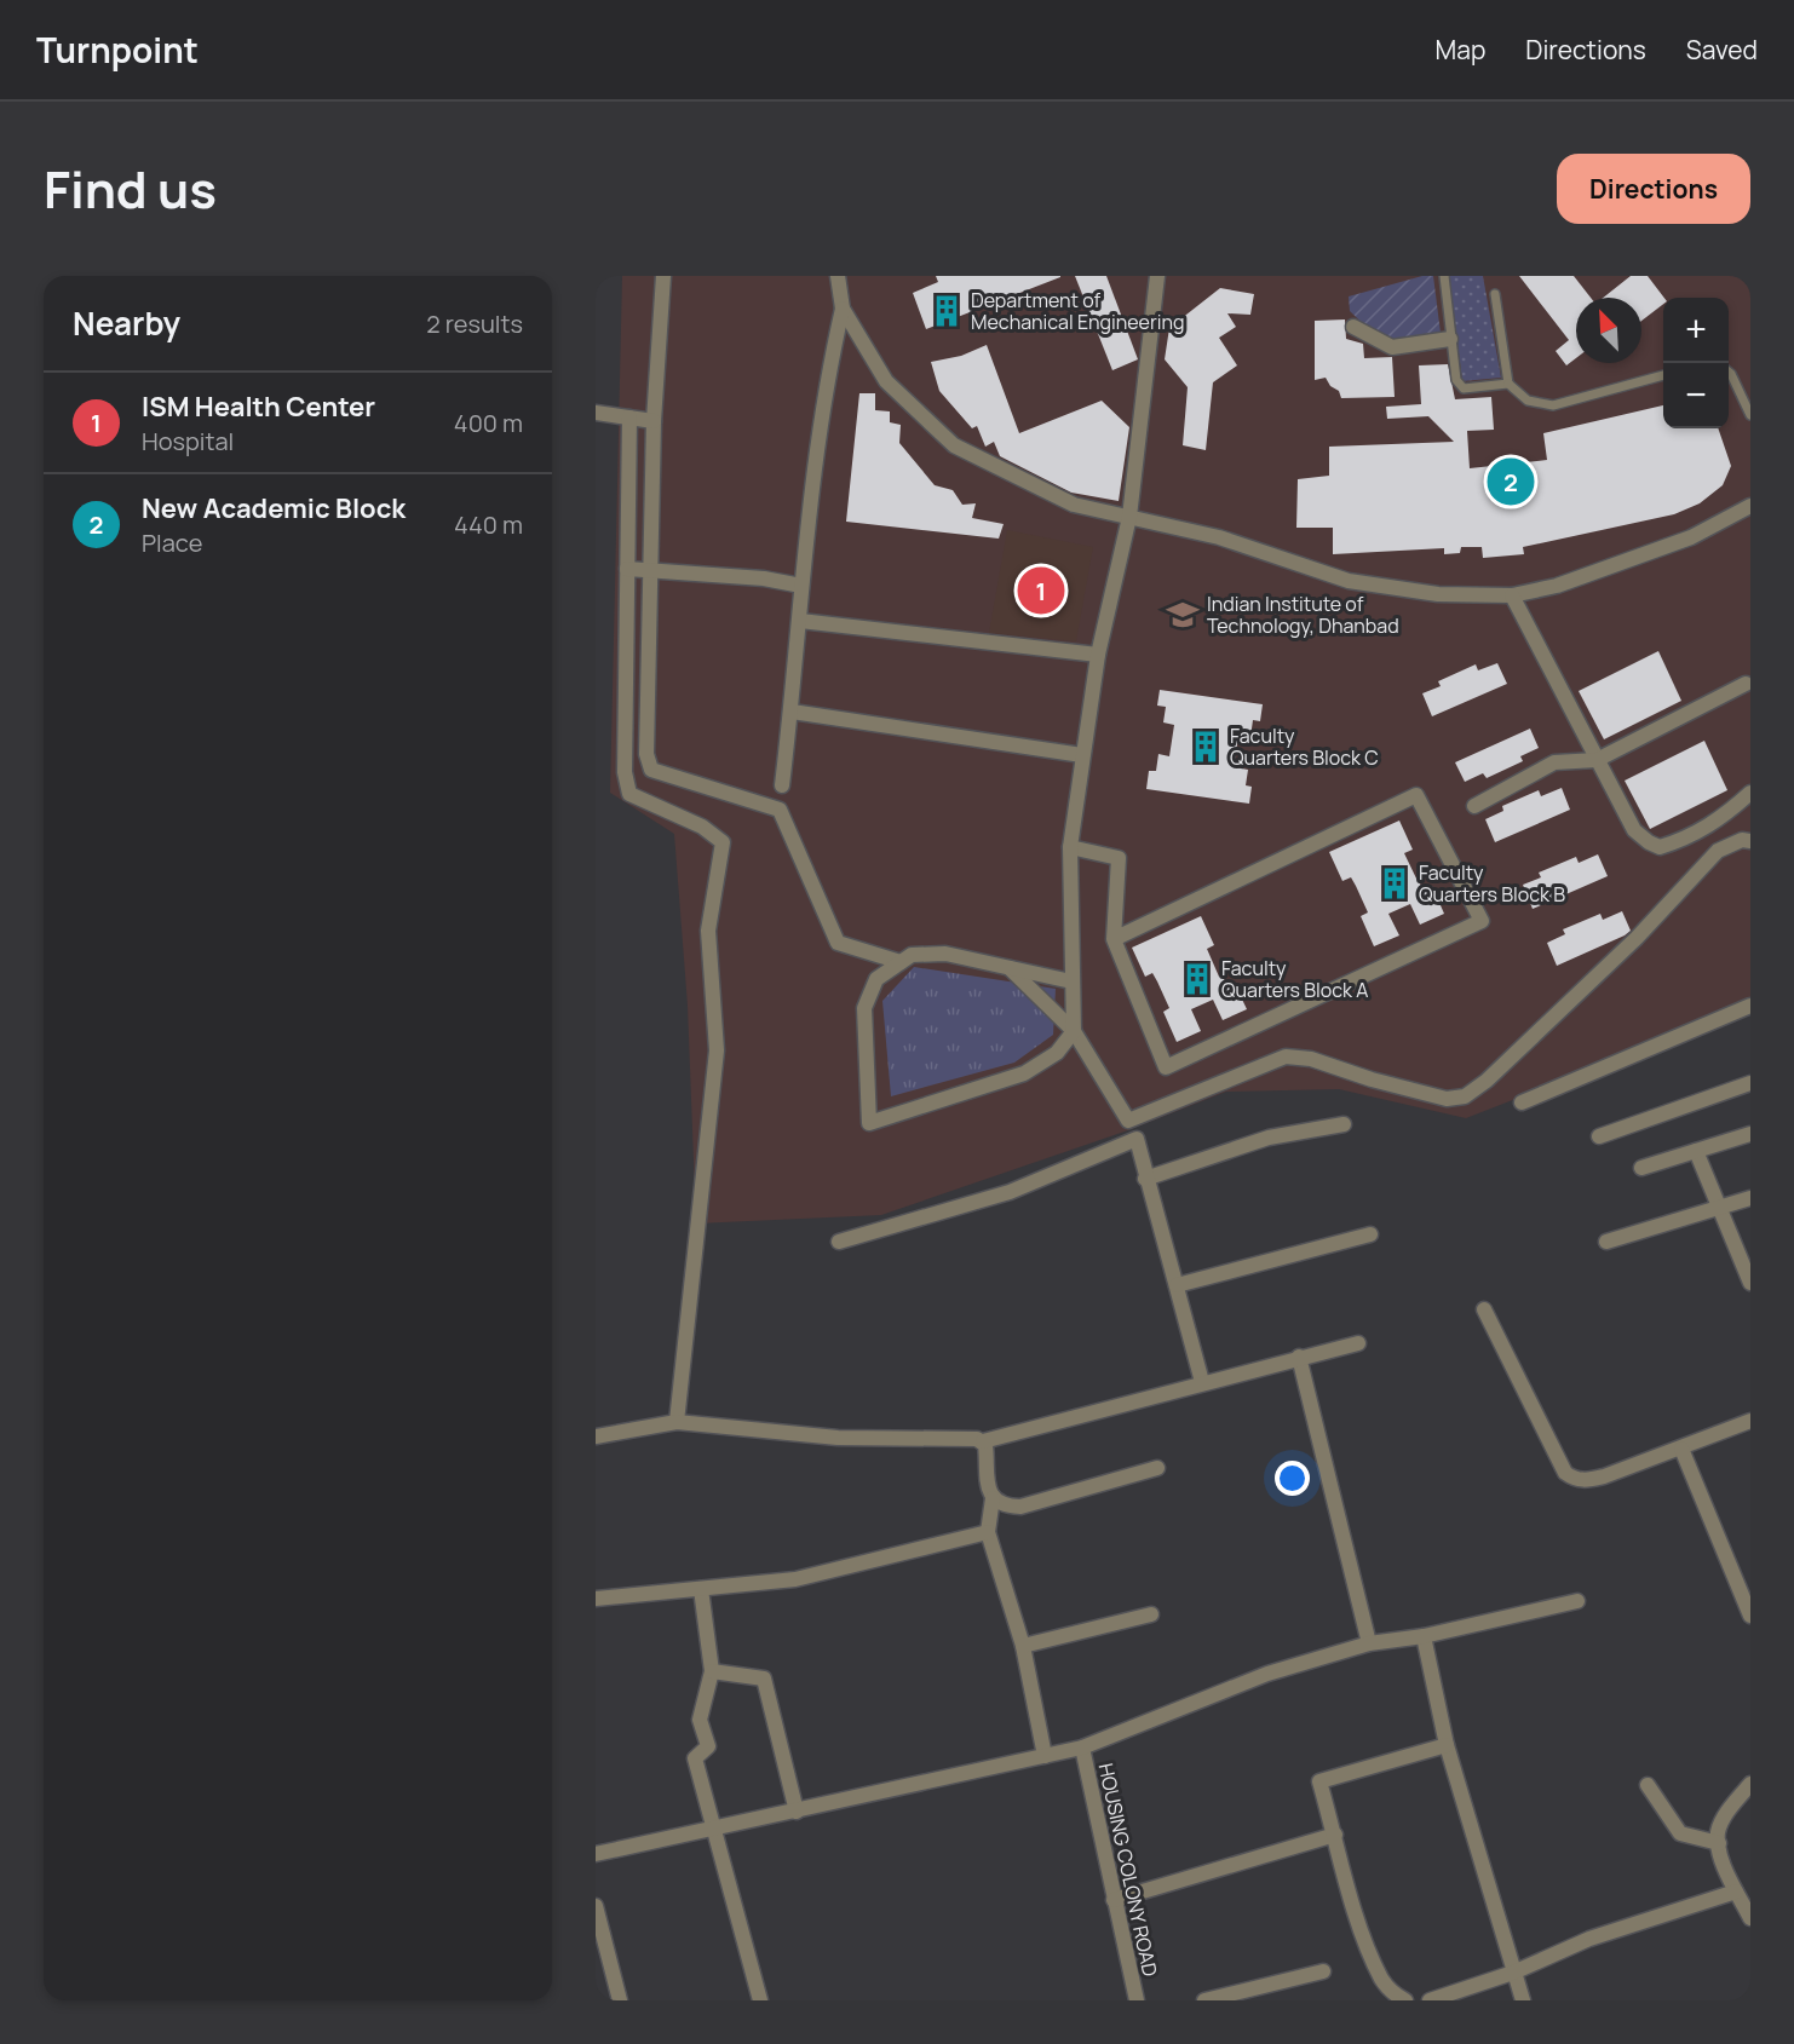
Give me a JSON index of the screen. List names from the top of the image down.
{
  "streets": {
    "street": ["HOUSING COLONY ROAD"]
  },
  "places": {
    "building": [
      "Department of Mechanical Engineering",
      "Faculty Quarters Block C",
      "Faculty Quarters Block B",
      "Faculty Quarters Block A"
    ],
    "school or university": ["Indian Institute of Technology, Dhanbad"]
  },
  "north": "top left",
  "page": {
    "header": "Turnpoint",
    "nav": ["Map", "Directions", "Saved"],
    "title": "Find us",
    "buttons": "Directions",
    "heading": ["Nearby", "2 results"],
    "map_buttons": ["+", "−"],
    "list": [
      {
        "mark": "1",
        "name": "ISM Health Center",
        "note": "Hospital",
        "value": "400 m"
      },
      {
        "mark": "2",
        "name": "New Academic Block",
        "note": "Place",
        "value": "440 m"
      }
    ],
    "pins": ["2", "1"]
  }
}
